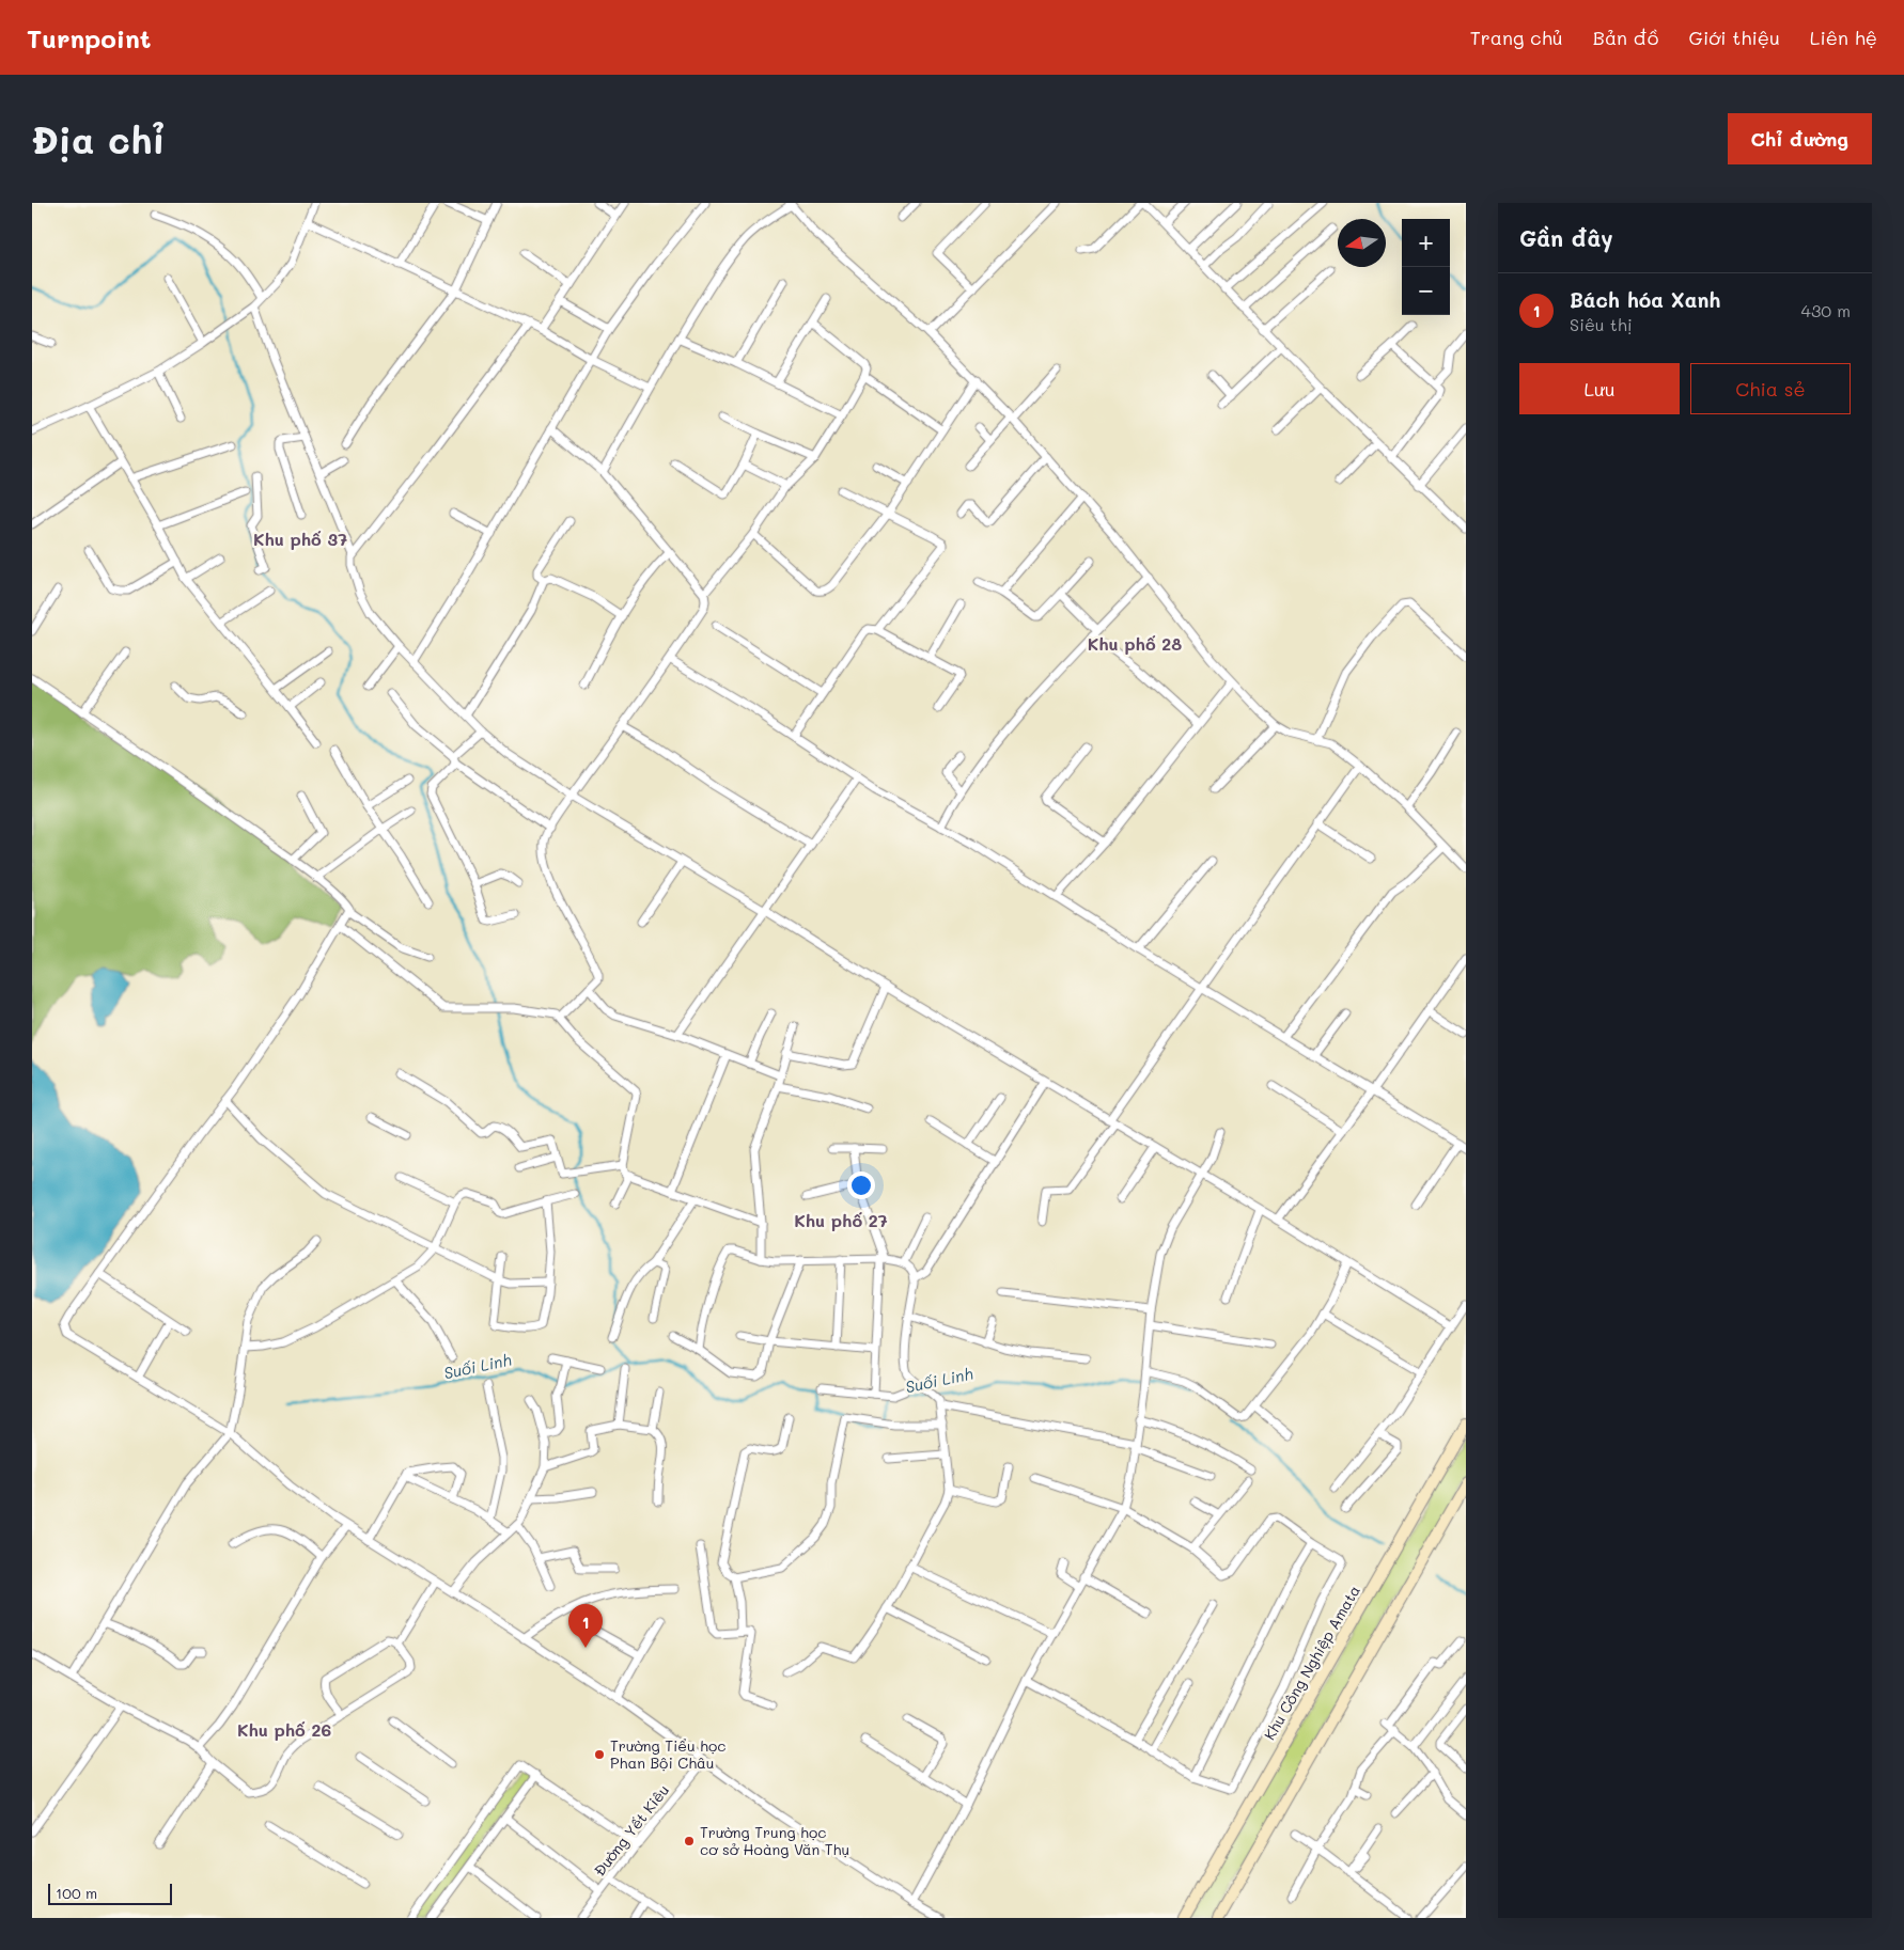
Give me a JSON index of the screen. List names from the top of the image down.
{
  "streets": {
    "street": ["Khu Công Nghiệp Amata", "Đường Yết Kiêu"]
  },
  "districts": [
    "Khu phố 37",
    "Khu phố 28",
    "Khu phố 27",
    "Khu phố 26"
  ],
  "water": ["Suối Linh"],
  "places": ["Trường Tiểu học Phan Bội Châu", "Trường Trung học cơ sở Hoàng Văn Thụ"],
  "scale_bar": "100 m",
  "north": "left",
  "page": {
    "header": "Turnpoint",
    "nav": [
      "Trang chủ",
      "Bản đồ",
      "Giới thiệu",
      "Liên hệ"
    ],
    "buttons": [
      "Chỉ đường",
      ["Lưu", "Chia sẻ"]
    ],
    "title": "Địa chỉ",
    "heading": "Gần đây",
    "map_buttons": ["+", "−"],
    "list": [
      {
        "mark": "1",
        "name": "Bách hóa Xanh",
        "note": "Siêu thị",
        "value": "430 m"
      }
    ],
    "pins": "1",
    "scale": "100 m"
  }
}
